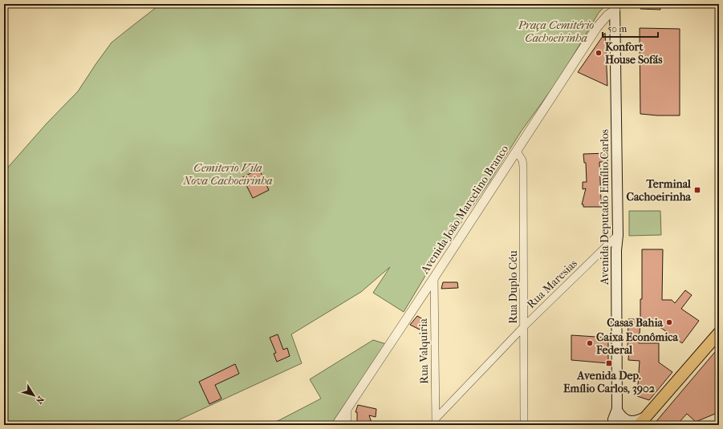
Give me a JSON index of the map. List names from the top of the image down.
{
  "streets": {
    "main road": ["Avenida Deputado Emílio Carlos"],
    "street": [
      "Avenida João Marcelino Branco",
      "Rua Maresias",
      "Rua Duplo Céu",
      "Rua Valquiria"
    ]
  },
  "crossings": [
    ["Avenida Deputado Emílio Carlos", "Avenida João Marcelino Branco"],
    ["Avenida Deputado Emílio Carlos", "Rua Maresias"],
    ["Avenida João Marcelino Branco", "Rua Duplo Céu"],
    ["Avenida João Marcelino Branco", "Rua Valquiria"],
    ["Rua Maresias", "Rua Duplo Céu"],
    ["Rua Maresias", "Rua Valquiria"]
  ],
  "parks": ["Praça Cemitério Cachoeirinha", "Cemiterio Vila Nova Cachoeirinha"],
  "places": {
    "other": ["Konfort House Sofás", "Casas Bahia", "Caixa Econômica Federal"],
    "transit": ["Terminal Cachoeirinha", "Avenida Dep. Emílio Carlos, 3902"]
  },
  "scale_bar": "50 m",
  "north": "bottom right"
}
